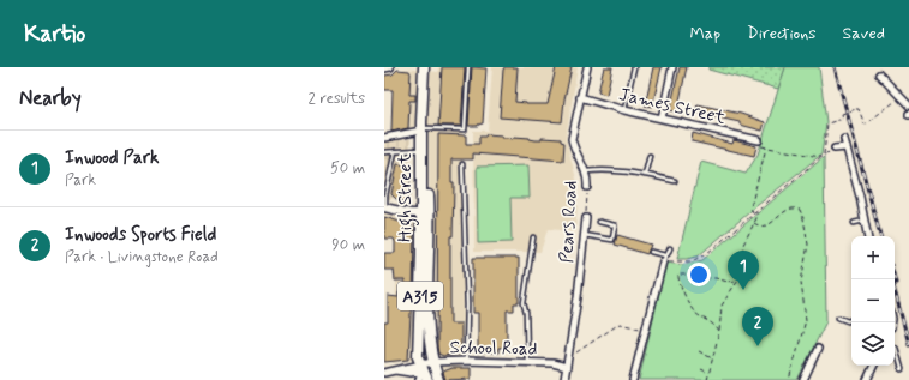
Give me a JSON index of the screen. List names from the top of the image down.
{
  "streets": {
    "main road": ["High Street", "A315"],
    "street": ["James Street", "Pears Road", "School Road"]
  },
  "crossings": [
    ["James Street", "Pears Road"],
    ["High Street", "A315"],
    ["High Street", "School Road"],
    ["Pears Road", "School Road"],
    ["A315", "School Road"]
  ],
  "page": {
    "header": "Kartio",
    "nav": ["Map", "Directions", "Saved"],
    "heading": ["Nearby", "2 results"],
    "list": [
      {
        "mark": "1",
        "name": "Inwood Park",
        "note": "Park",
        "value": "50 m"
      },
      {
        "mark": "2",
        "name": "Inwoods Sports Field",
        "note": "Park · Livingstone Road",
        "value": "90 m"
      }
    ],
    "map_buttons": ["+", "−"],
    "pins": ["1", "2"]
  }
}
